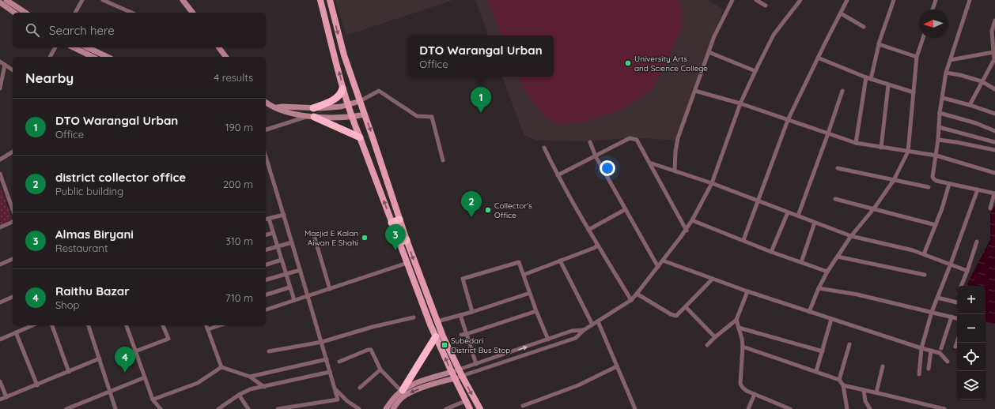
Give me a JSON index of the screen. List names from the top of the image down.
{
  "places": {
    "other": ["University Arts and Science College", "Collector's Office", "Masjid E Kalan Aiwan E Shahi"],
    "transit": ["Subedari District Bus Stop"]
  },
  "north": "left",
  "page": {
    "search": "Search here",
    "popup": ["DTO Warangal Urban", "Office"],
    "heading": ["Nearby", "4 results"],
    "pins": [
      "1",
      "2",
      "3",
      "4"
    ],
    "list": [
      {
        "mark": "1",
        "name": "DTO Warangal Urban",
        "note": "Office",
        "value": "190 m"
      },
      {
        "mark": "2",
        "name": "district collector office",
        "note": "Public building",
        "value": "200 m"
      },
      {
        "mark": "3",
        "name": "Almas Biryani",
        "note": "Restaurant",
        "value": "310 m"
      },
      {
        "mark": "4",
        "name": "Raithu Bazar",
        "note": "Shop",
        "value": "710 m"
      }
    ],
    "map_buttons": ["+", "−"]
  }
}
